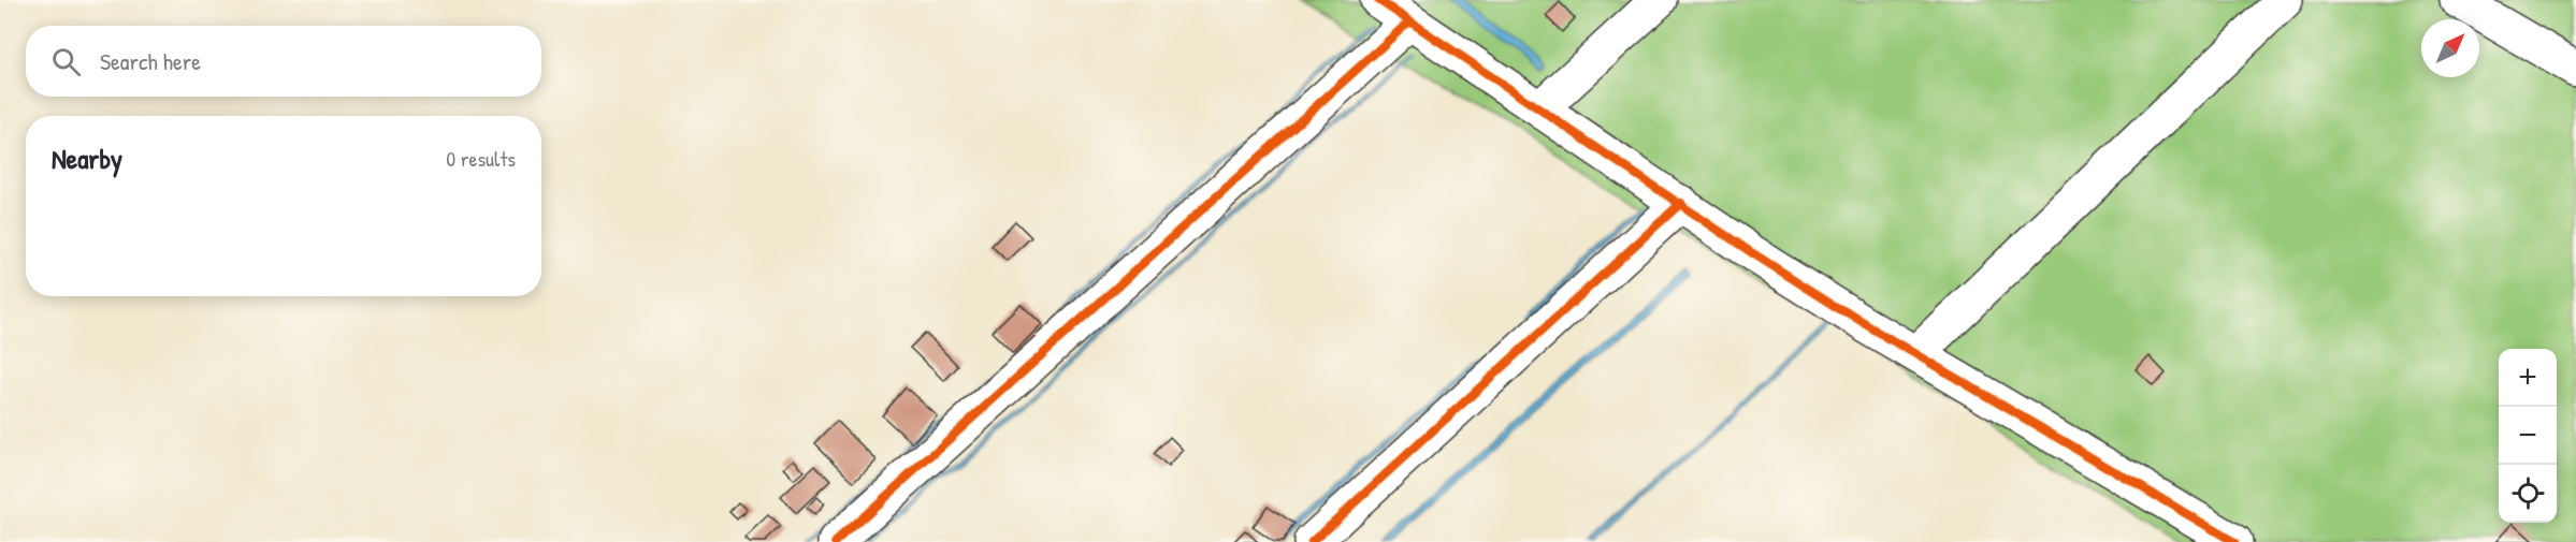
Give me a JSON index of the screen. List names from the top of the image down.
{
  "north": "top right",
  "page": {
    "search": "Search here",
    "heading": ["Nearby", "0 results"],
    "map_buttons": ["+", "−"]
  }
}
